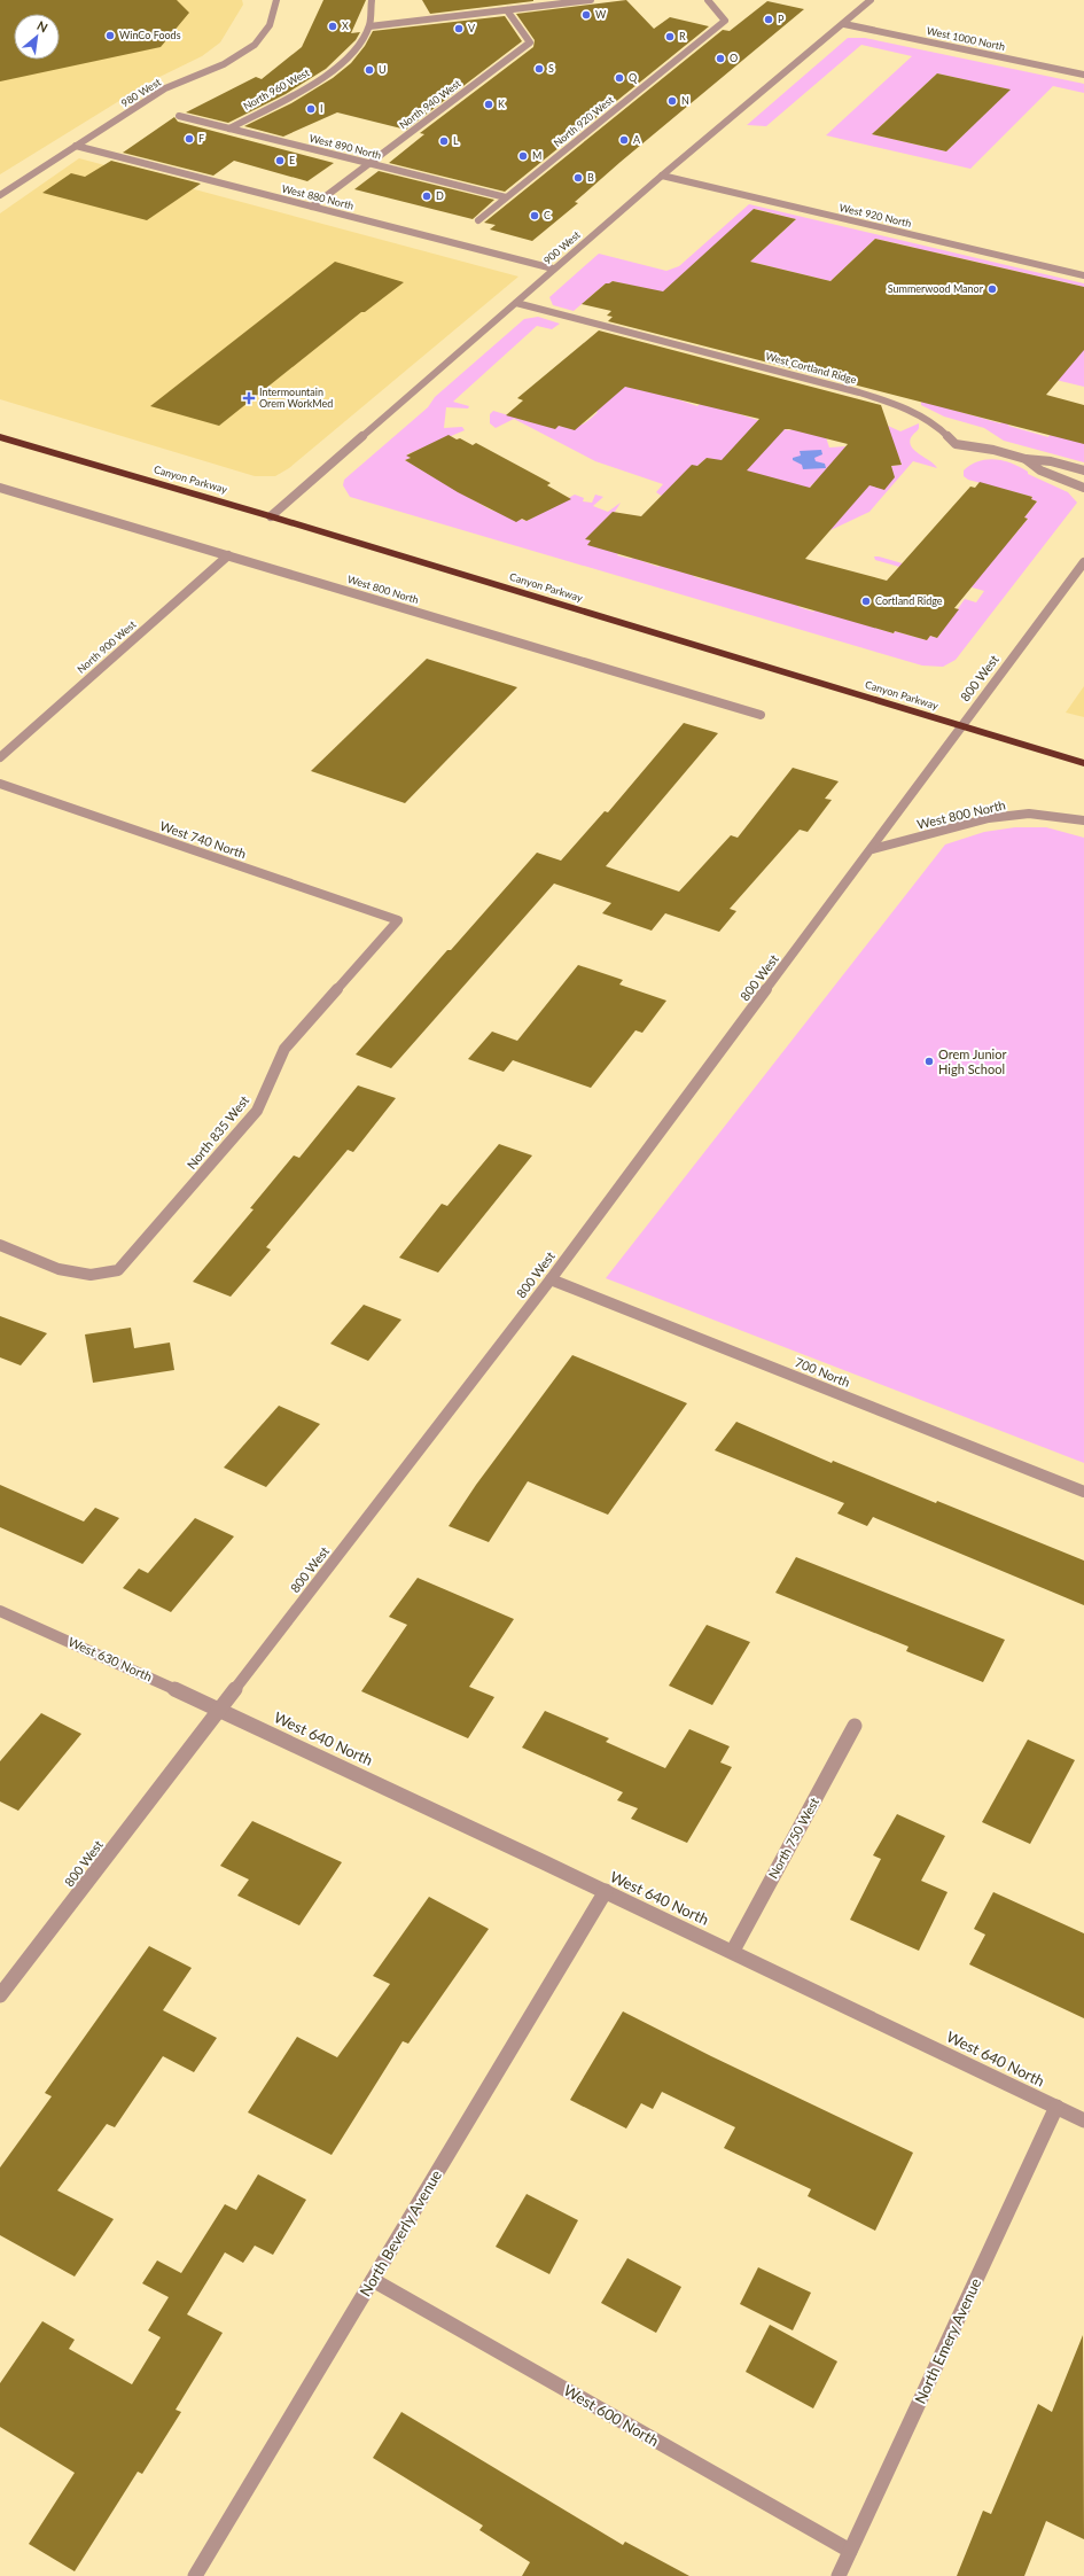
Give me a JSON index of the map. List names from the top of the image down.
{
  "streets": {
    "highway": ["Canyon Parkway"],
    "street": [
      "West 1000 North",
      "North 960 West",
      "980 West",
      "North 940 West",
      "North 920 West",
      "West 890 North",
      "West 880 North",
      "West 920 North",
      "900 West",
      "West Cortland Ridge",
      "West 800 North",
      "North 900 West",
      "800 West",
      "West 740 North",
      "North 835 West",
      "700 North",
      "West 630 North",
      "West 640 North",
      "North 750 West",
      "North Beverly Avenue",
      "North Emery Avenue",
      "West 600 North"
    ]
  },
  "crossings": [
    ["West 1000 North", "900 West"],
    ["North 960 West", "West 890 North"],
    ["980 West", "West 880 North"],
    ["North 940 West", "West 890 North"],
    ["North 940 West", "West 880 North"],
    ["North 920 West", "West 890 North"],
    ["West 880 North", "900 West"],
    ["West 920 North", "900 West"],
    ["900 West", "West Cortland Ridge"],
    ["900 West", "Canyon Parkway"],
    ["Canyon Parkway", "800 West"],
    ["West 800 North", "North 900 West"],
    ["West 800 North", "800 West"],
    ["800 West", "700 North"],
    ["800 West", "West 630 North"],
    ["800 West", "West 640 North"],
    ["West 740 North", "North 835 West"],
    ["West 630 North", "West 640 North"],
    ["West 640 North", "North 750 West"],
    ["West 640 North", "North Beverly Avenue"],
    ["West 640 North", "North Emery Avenue"],
    ["North Beverly Avenue", "West 600 North"],
    ["North Emery Avenue", "West 600 North"]
  ],
  "places": {
    "other": [
      "W",
      "P",
      "X",
      "V",
      "WinCo Foods",
      "R",
      "O",
      "S",
      "U",
      "Q",
      "N",
      "K",
      "I",
      "F",
      "A",
      "L",
      "M",
      "E",
      "B",
      "D",
      "C",
      "Summerwood Manor",
      "Cortland Ridge",
      "Orem Junior High School"
    ],
    "health": ["Intermountain Orem WorkMed"]
  },
  "north": "top right"
}
